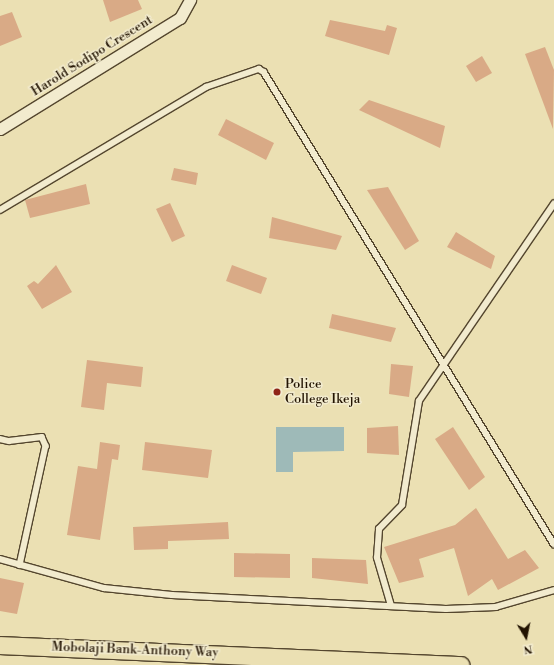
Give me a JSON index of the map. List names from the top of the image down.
{
  "streets": {
    "main road": ["Mobolaji Bank-Anthony Way"],
    "street": ["Harold Sodipo Crescent"]
  },
  "places": ["Police College Ikeja"],
  "north": "bottom"
}
